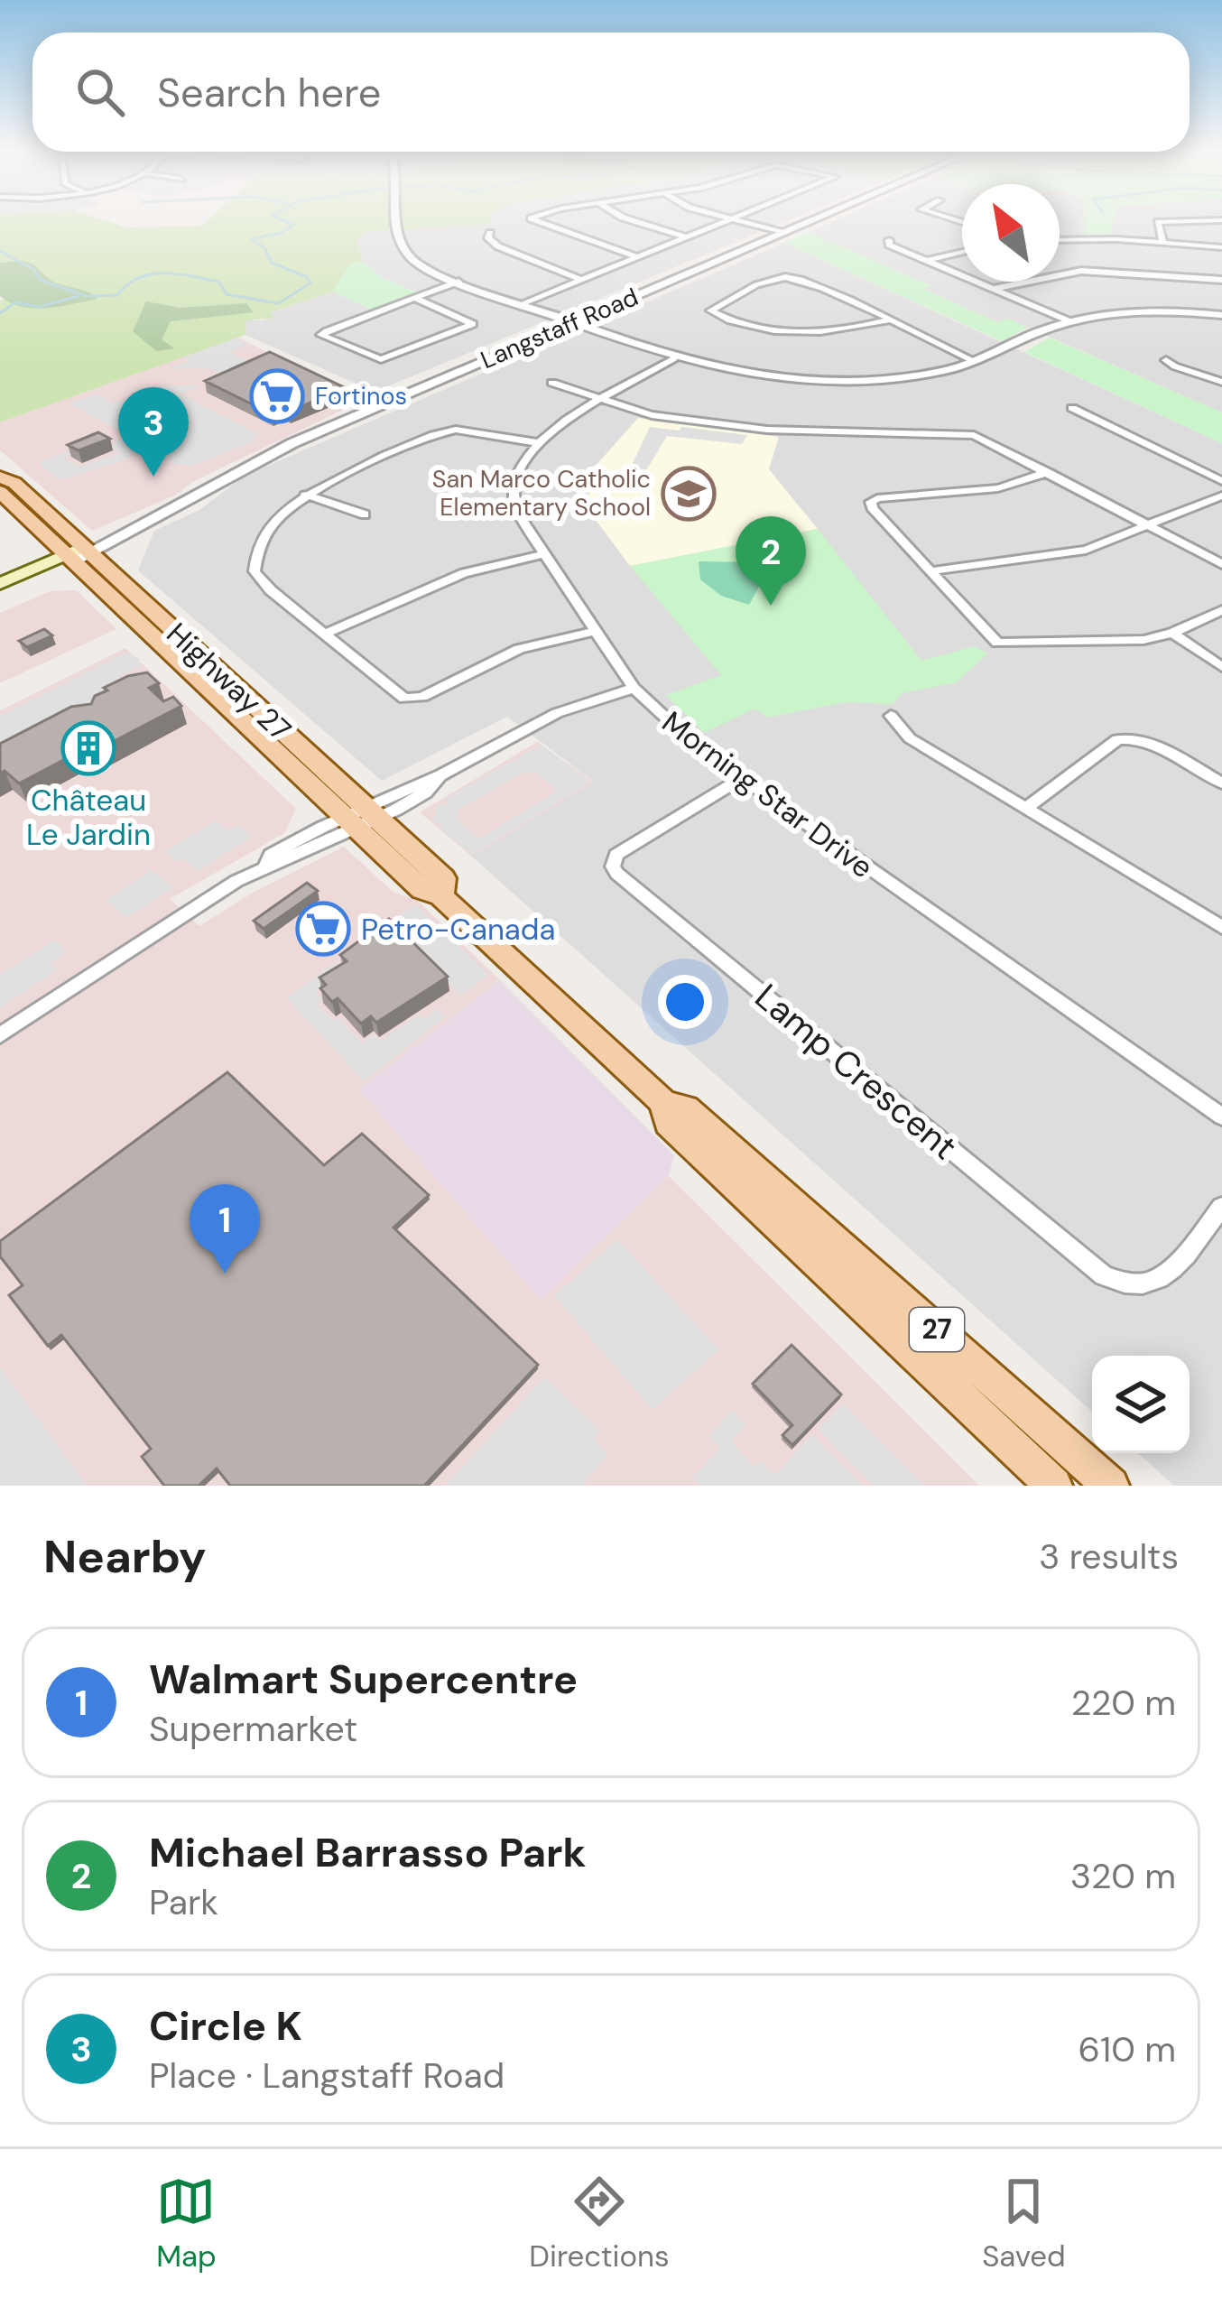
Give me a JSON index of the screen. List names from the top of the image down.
{
  "streets": {
    "main road": ["Langstaff Road", "Highway 27", "27"],
    "street": ["Morning Star Drive", "Lamp Crescent"]
  },
  "crossings": [
    ["Langstaff Road", "Highway 27"],
    ["Morning Star Drive", "Lamp Crescent"]
  ],
  "places": {
    "supermarket": ["Fortinos", "Petro-Canada"],
    "school or university": ["San Marco Catholic Elementary School"],
    "building": ["Château Le Jardin"]
  },
  "north": "top left",
  "page": {
    "search": "Search here",
    "pins": ["3", "2", "1"],
    "heading": ["Nearby", "3 results"],
    "list": [
      {
        "mark": "1",
        "name": "Walmart Supercentre",
        "note": "Supermarket",
        "value": "220 m"
      },
      {
        "mark": "2",
        "name": "Michael Barrasso Park",
        "note": "Park",
        "value": "320 m"
      },
      {
        "mark": "3",
        "name": "Circle K",
        "note": "Place · Langstaff Road",
        "value": "610 m"
      }
    ],
    "nav": ["Map", "Directions", "Saved"]
  }
}
